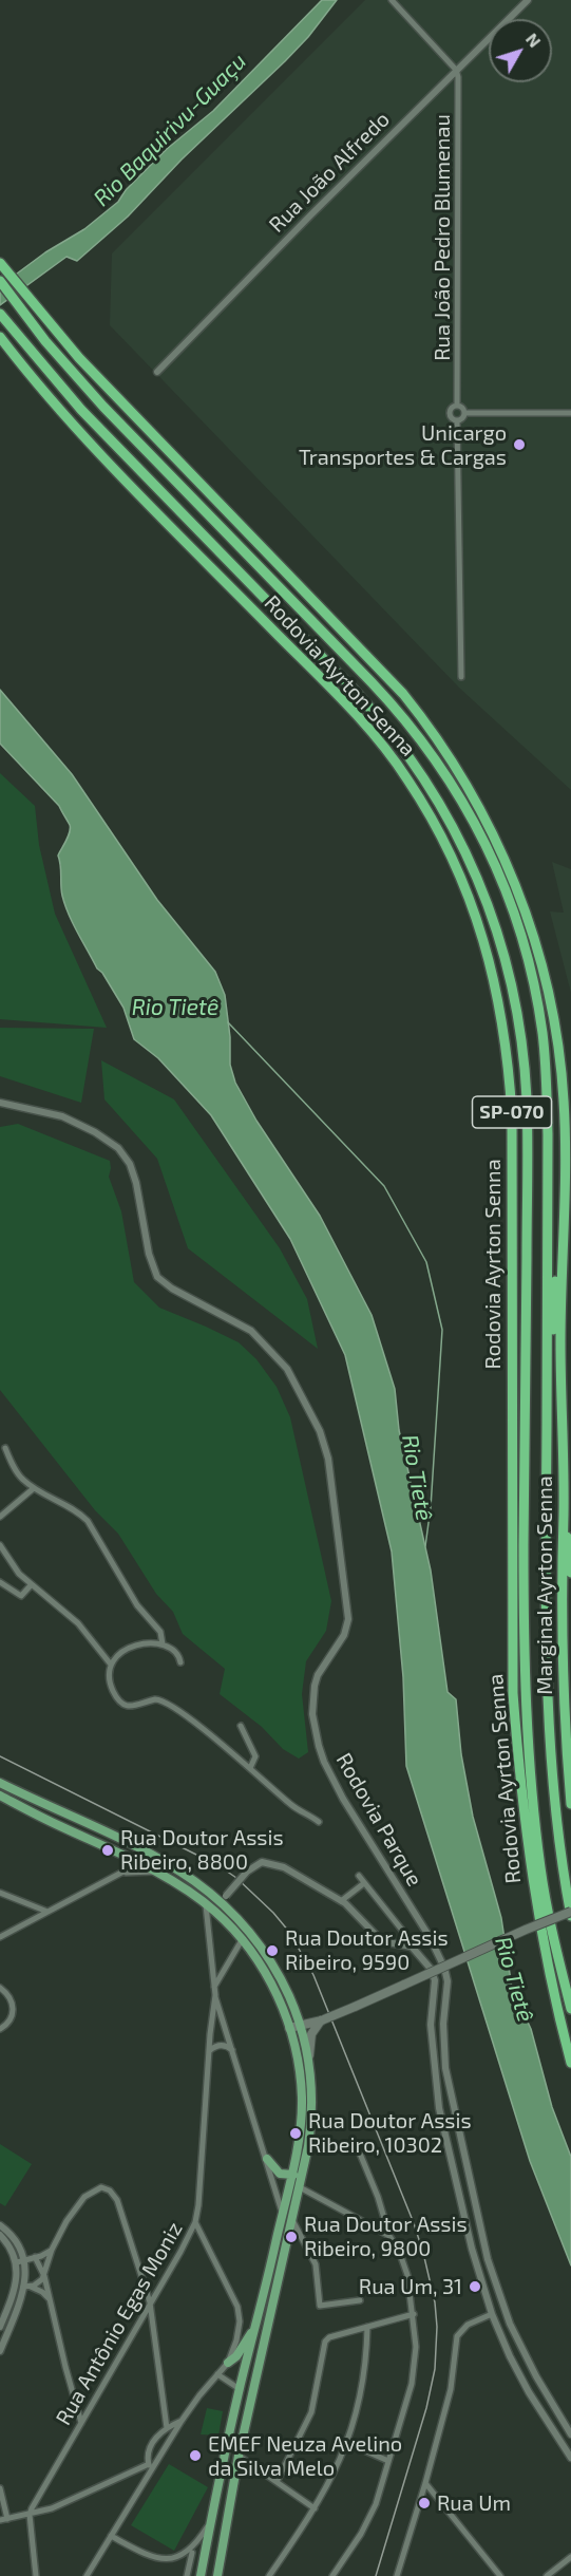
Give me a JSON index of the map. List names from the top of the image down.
{
  "streets": {
    "highway": ["Rodovia Ayrton Senna", "SP-070", "Marginal Ayrton Senna"],
    "street": [
      "Rua João Alfredo",
      "Rua João Pedro Blumenau",
      "Rodovia Parque",
      "Rua Antônio Egas Moniz"
    ]
  },
  "crossings": [
    ["Rua João Alfredo", "Rua João Pedro Blumenau"]
  ],
  "water": ["Rio Baquirivu-Guaçu", "Rio Tietê"],
  "places": [
    "Unicargo Transportes & Cargas",
    "Rua Doutor Assis Ribeiro, 8800",
    "Rua Doutor Assis Ribeiro, 9590",
    "Rua Doutor Assis Ribeiro, 10302",
    "Rua Doutor Assis Ribeiro, 9800",
    "Rua Um, 31",
    "EMEF Neuza Avelino da Silva Melo",
    "Rua Um"
  ],
  "north": "top right"
}
